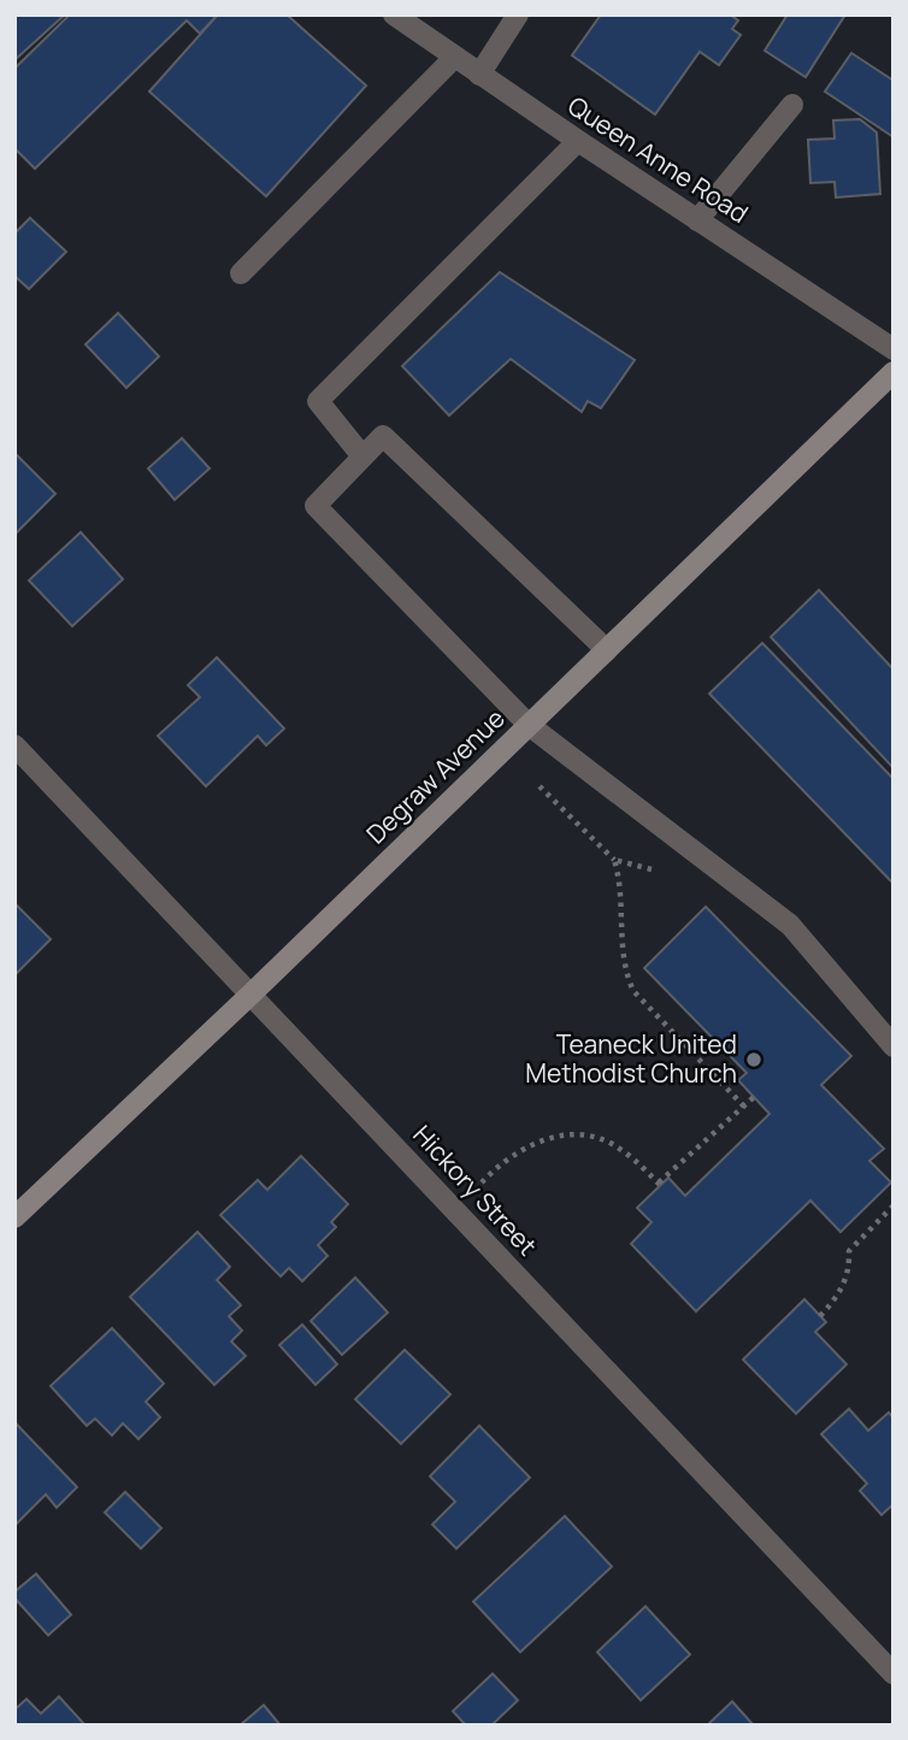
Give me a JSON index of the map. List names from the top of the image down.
{
  "streets": {
    "main road": ["Degraw Avenue"],
    "street": ["Queen Anne Road", "Hickory Street"]
  },
  "crossings": [
    ["Degraw Avenue", "Hickory Street"]
  ],
  "places": ["Teaneck United Methodist Church"]
}
